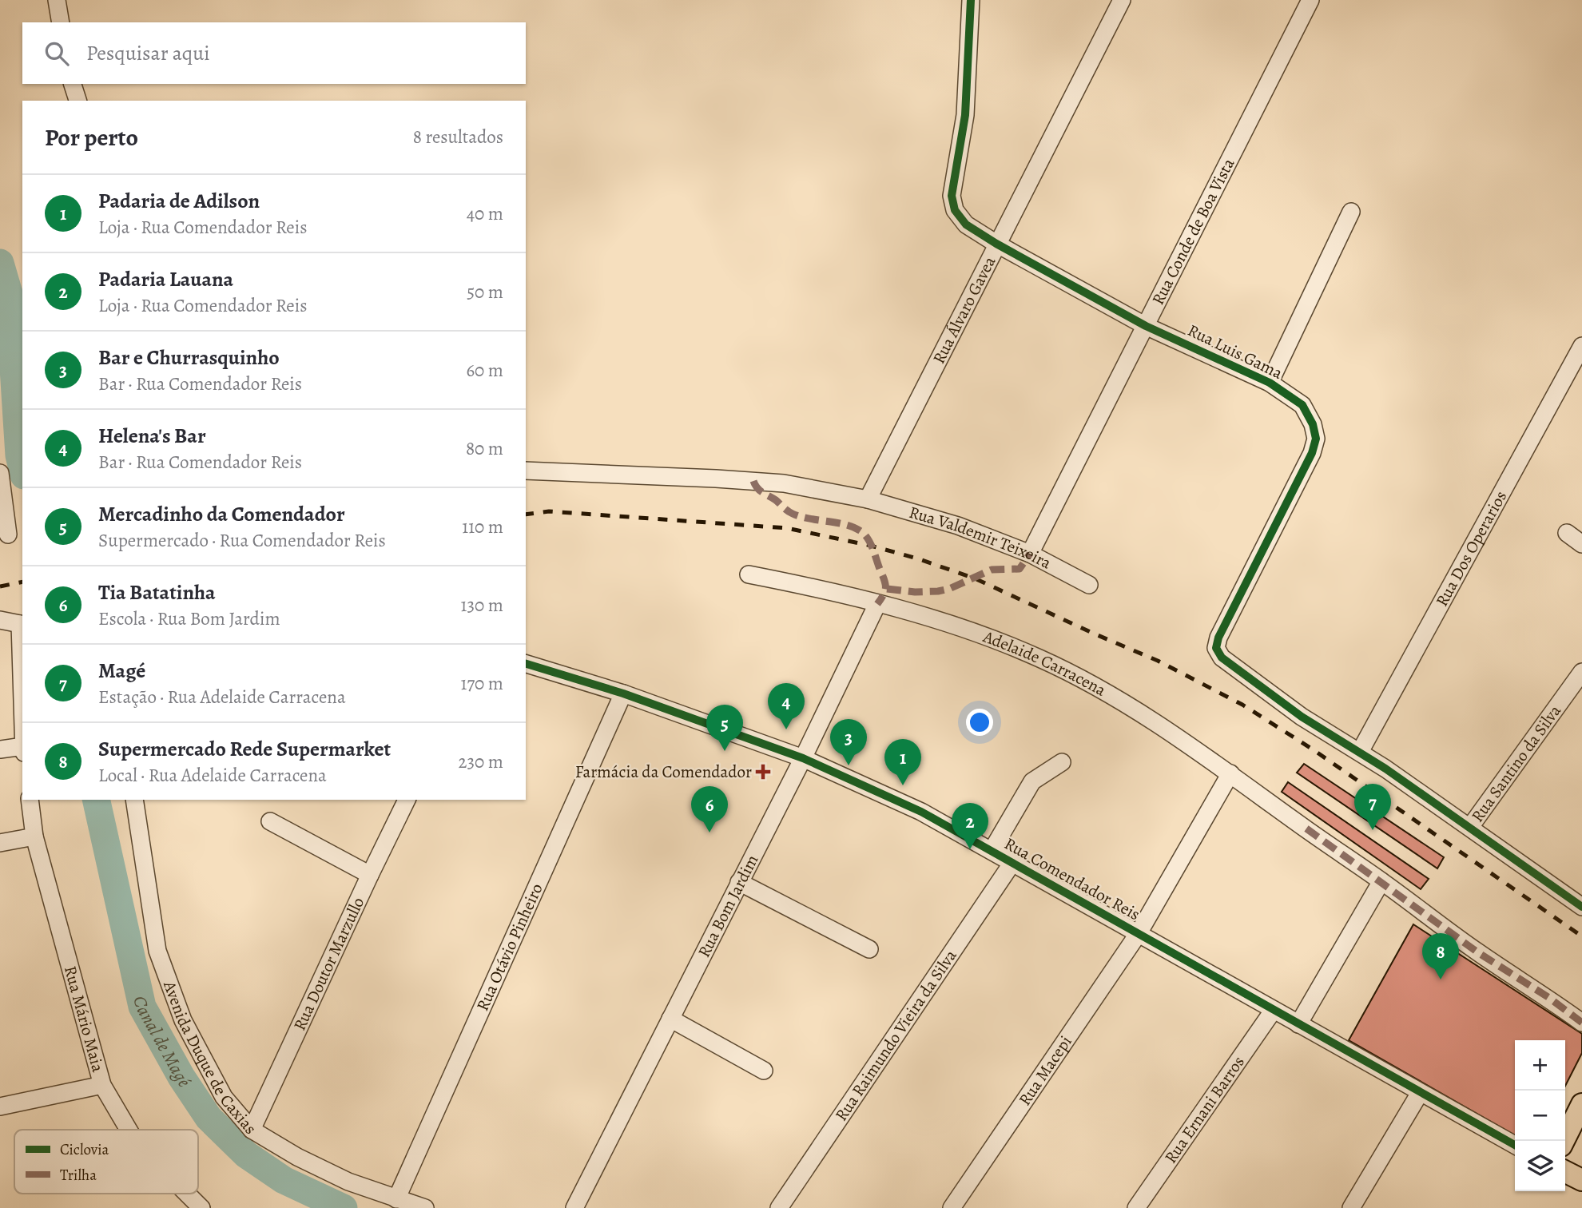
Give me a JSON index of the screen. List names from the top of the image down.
{
  "streets": {
    "street": [
      "Rua Conde de Boa Vista",
      "Rua Álvaro Gavea",
      "Rua Luis Gama",
      "Rua Valdemir Teixeira",
      "Rua Dos Operarios",
      "Adelaide Carracena",
      "Rua Santino da Silva",
      "Rua Comendador Reis",
      "Rua Bom Jardim",
      "Rua Otávio Pinheiro",
      "Rua Doutor Marzullo",
      "Rua Mário Maia",
      "Rua Raimundo Vieira da Silva",
      "Avenida Duque de Caxias",
      "Rua Macepi",
      "Rua Ernani Barros"
    ]
  },
  "crossings": [
    ["Rua Conde de Boa Vista", "Rua Luis Gama"],
    ["Rua Conde de Boa Vista", "Rua Valdemir Teixeira"],
    ["Rua Álvaro Gavea", "Rua Luis Gama"],
    ["Rua Álvaro Gavea", "Rua Valdemir Teixeira"],
    ["Rua Luis Gama", "Rua Dos Operarios"],
    ["Rua Luis Gama", "Rua Santino da Silva"],
    ["Adelaide Carracena", "Rua Bom Jardim"],
    ["Adelaide Carracena", "Rua Macepi"],
    ["Rua Comendador Reis", "Rua Bom Jardim"],
    ["Rua Comendador Reis", "Rua Otávio Pinheiro"],
    ["Rua Comendador Reis", "Rua Raimundo Vieira da Silva"],
    ["Rua Comendador Reis", "Rua Macepi"],
    ["Rua Comendador Reis", "Rua Ernani Barros"],
    ["Rua Otávio Pinheiro", "Avenida Duque de Caxias"],
    ["Rua Doutor Marzullo", "Avenida Duque de Caxias"]
  ],
  "water": ["Canal de Magé"],
  "places": {
    "health": ["Farmácia da Comendador"]
  },
  "legend": ["Ciclovia", "Trilha"],
  "page": {
    "search": "Pesquisar aqui",
    "heading": ["Por perto", "8 resultados"],
    "list": [
      {
        "mark": "1",
        "name": "Padaria de Adilson",
        "note": "Loja · Rua Comendador Reis",
        "value": "40 m"
      },
      {
        "mark": "2",
        "name": "Padaria Lauana",
        "note": "Loja · Rua Comendador Reis",
        "value": "50 m"
      },
      {
        "mark": "3",
        "name": "Bar e Churrasquinho",
        "note": "Bar · Rua Comendador Reis",
        "value": "60 m"
      },
      {
        "mark": "4",
        "name": "Helena's Bar",
        "note": "Bar · Rua Comendador Reis",
        "value": "80 m"
      },
      {
        "mark": "5",
        "name": "Mercadinho da Comendador",
        "note": "Supermercado · Rua Comendador Reis",
        "value": "110 m"
      },
      {
        "mark": "6",
        "name": "Tia Batatinha",
        "note": "Escola · Rua Bom Jardim",
        "value": "130 m"
      },
      {
        "mark": "7",
        "name": "Magé",
        "note": "Estação · Rua Adelaide Carracena",
        "value": "170 m"
      },
      {
        "mark": "8",
        "name": "Supermercado Rede Supermarket",
        "note": "Local · Rua Adelaide Carracena",
        "value": "230 m"
      }
    ],
    "pins": [
      "4",
      "5",
      "3",
      "1",
      "7",
      "6",
      "2",
      "8"
    ],
    "map_buttons": ["+", "−"]
  }
}
